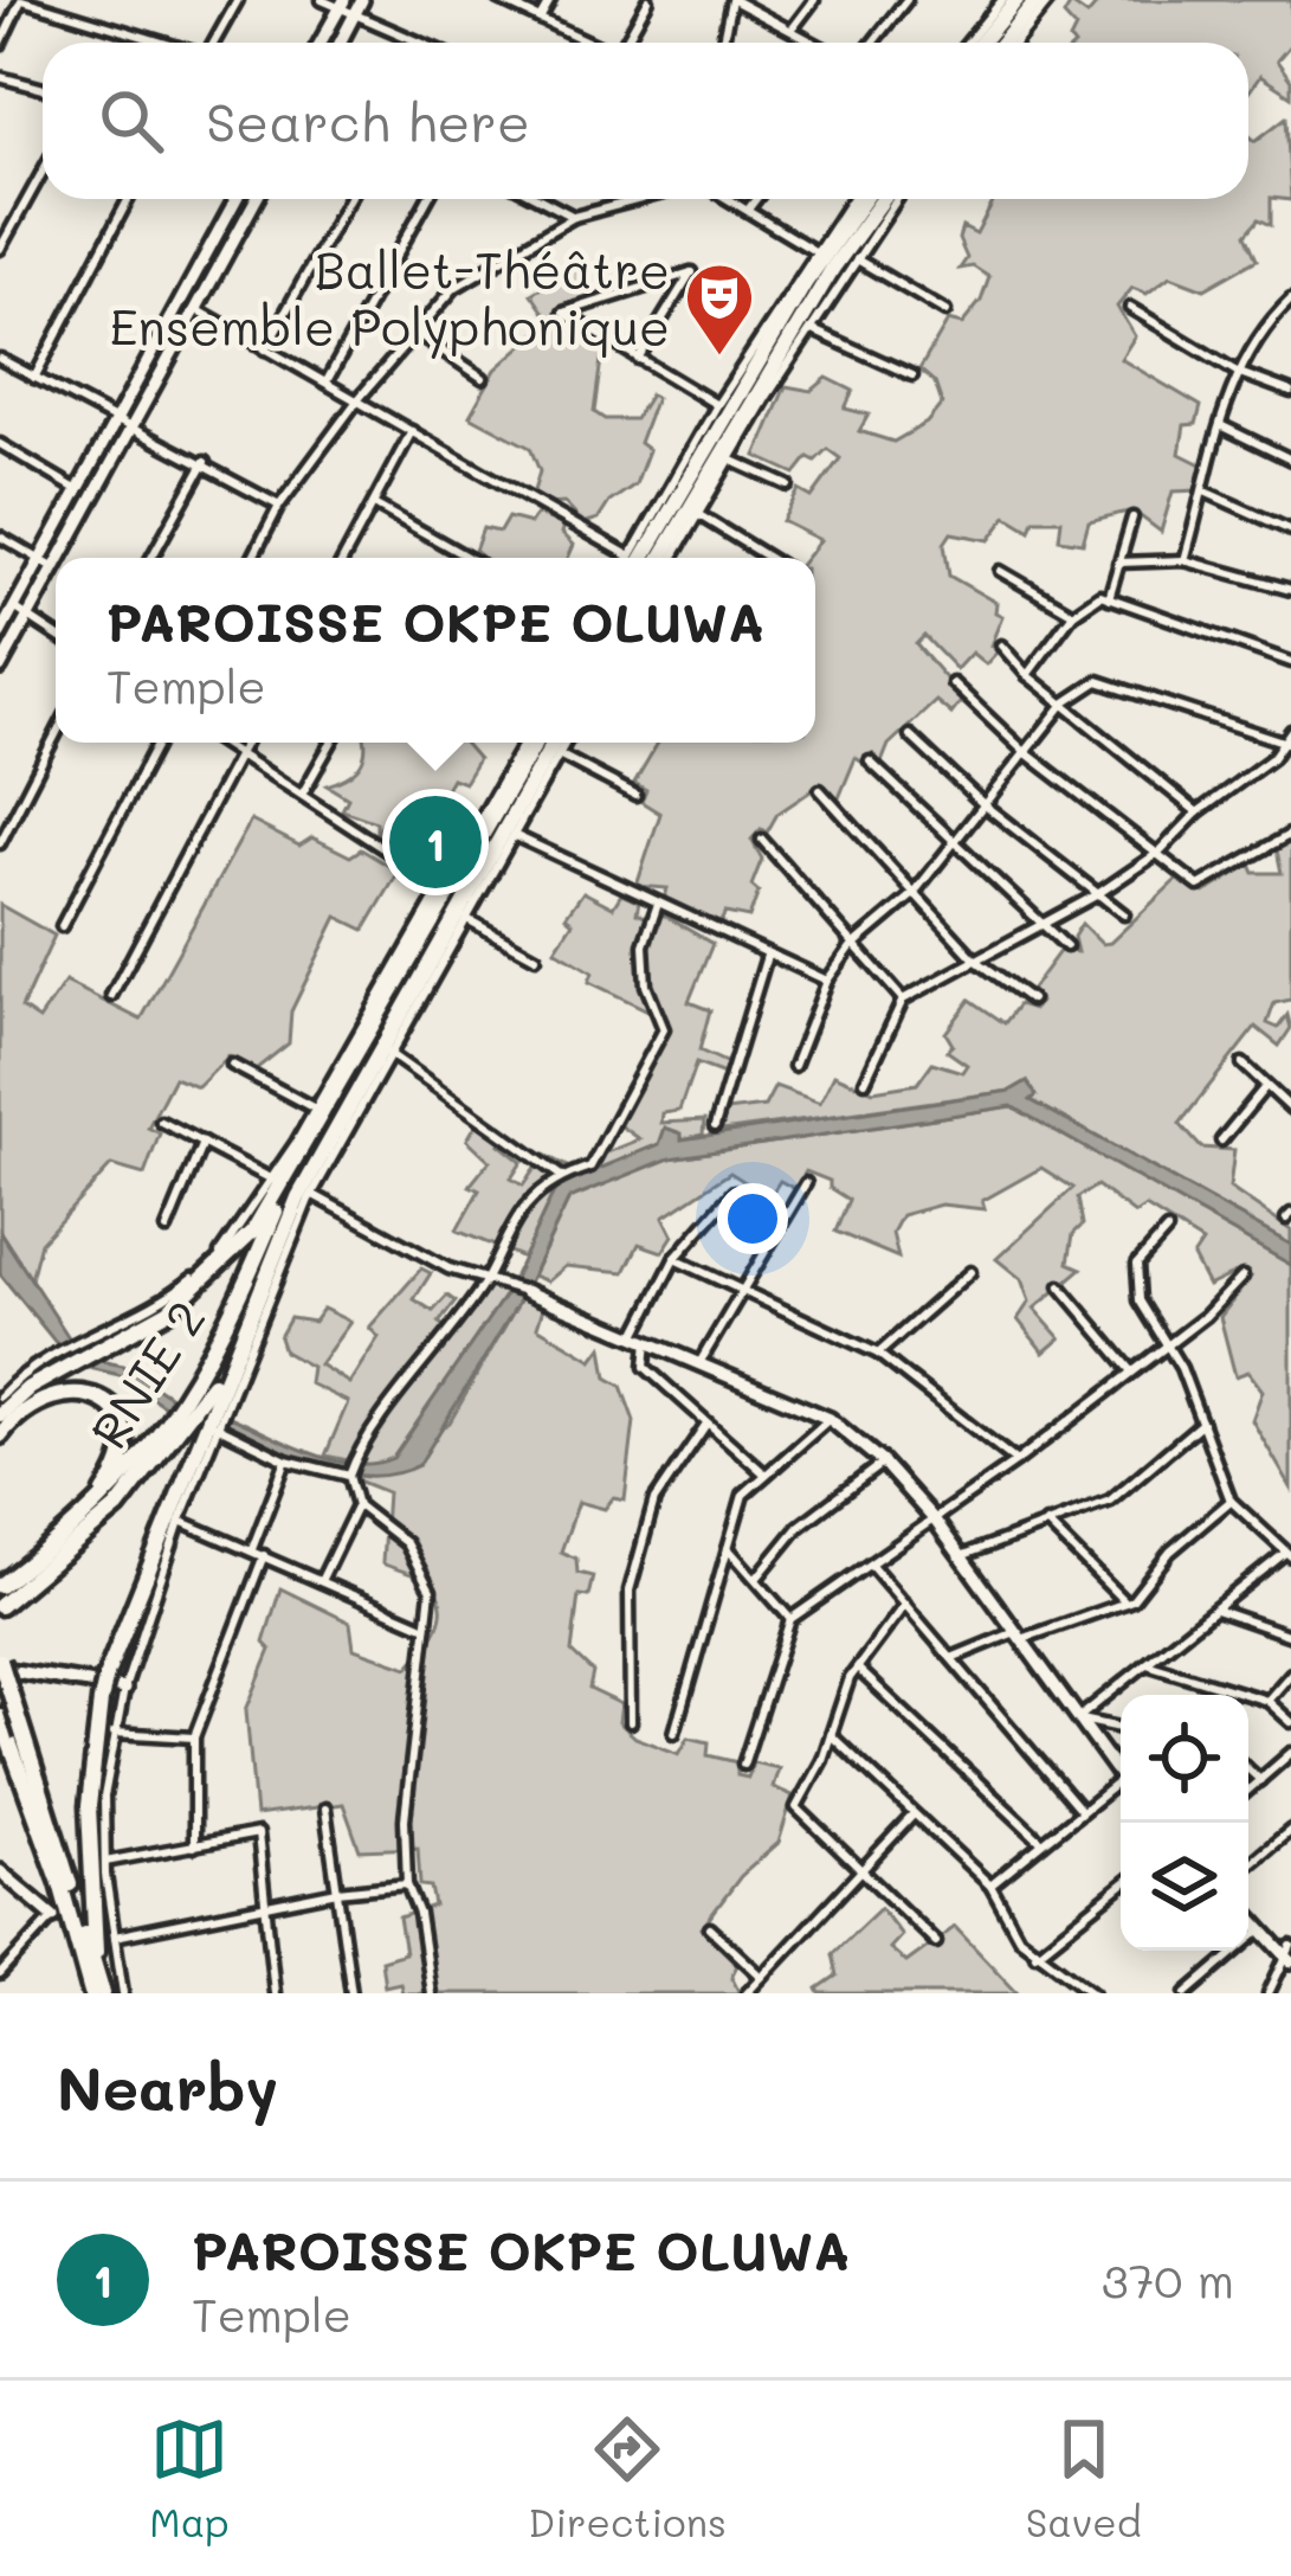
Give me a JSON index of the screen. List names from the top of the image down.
{
  "streets": {
    "highway": ["RNIE 2"]
  },
  "places": {
    "theatre": ["Ballet-Théâtre Ensemble Polyphonique"]
  },
  "page": {
    "search": "Search here",
    "popup": ["PAROISSE OKPE OLUWA", "Temple"],
    "pins": "1",
    "heading": "Nearby",
    "list": [
      {
        "mark": "1",
        "name": "PAROISSE OKPE OLUWA",
        "note": "Temple",
        "value": "370 m"
      }
    ],
    "nav": ["Map", "Directions", "Saved"]
  }
}
